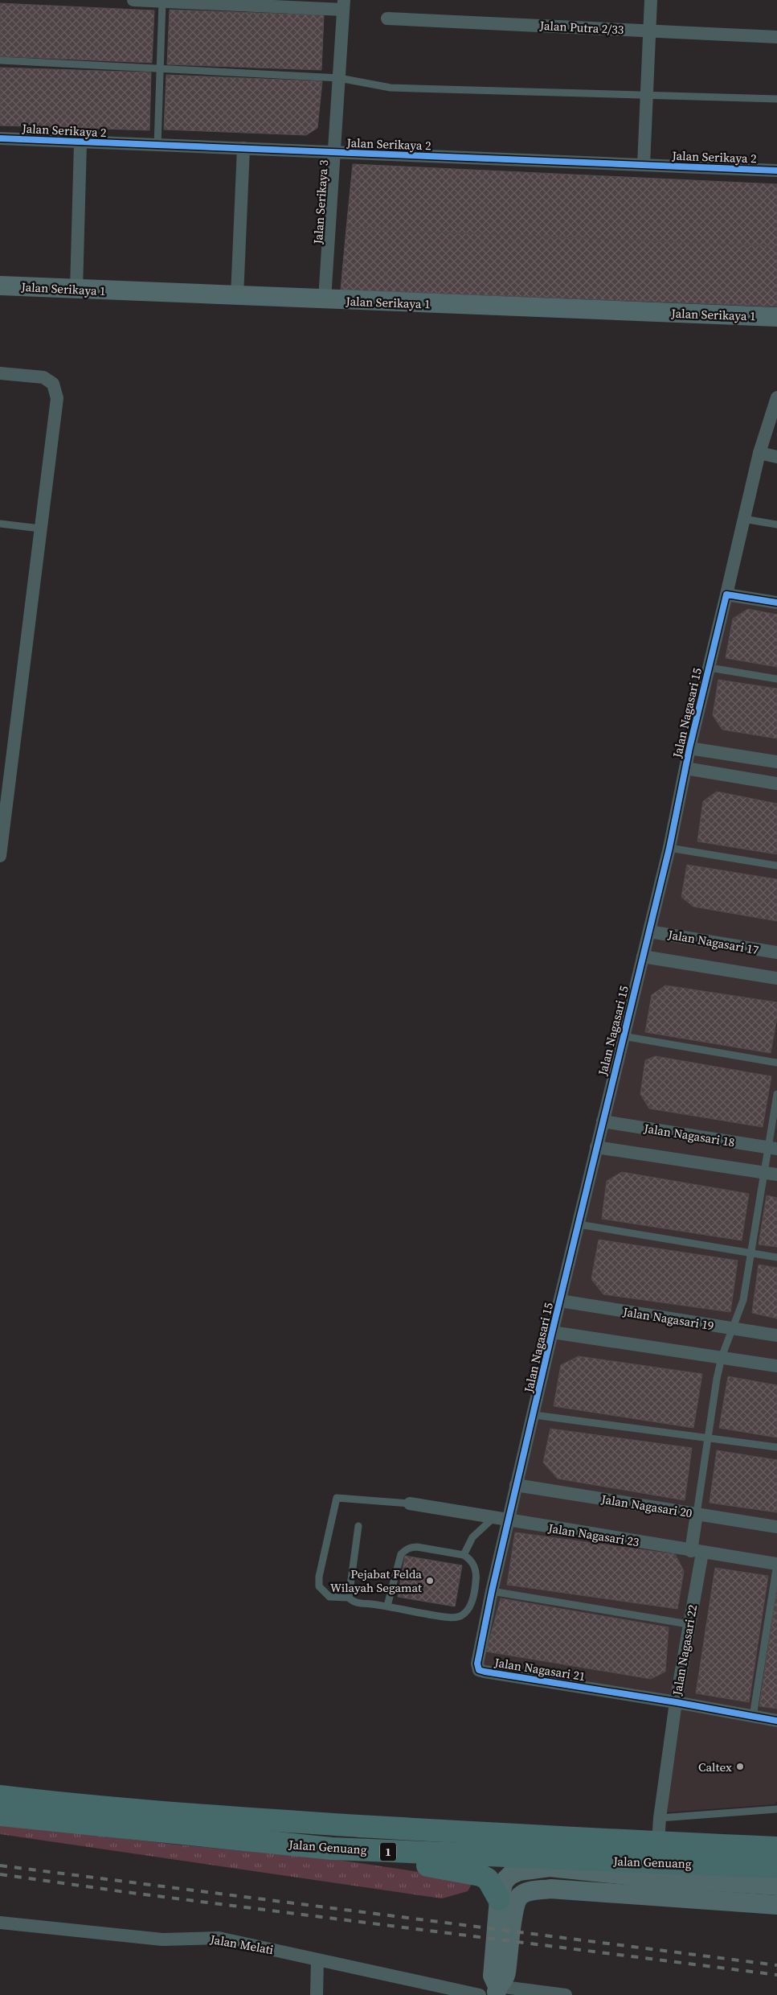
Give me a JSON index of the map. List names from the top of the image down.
{
  "streets": {
    "highway": ["Jalan Genuang", "1"],
    "street": [
      "Jalan Putra 2/33",
      "Jalan Serikaya 2",
      "Jalan Serikaya 3",
      "Jalan Serikaya 1",
      "Jalan Nagasari 15",
      "Jalan Nagasari 17",
      "Jalan Nagasari 18",
      "Jalan Nagasari 19",
      "Jalan Nagasari 20",
      "Jalan Nagasari 23",
      "Jalan Nagasari 22",
      "Jalan Nagasari 21",
      "Jalan Melati"
    ]
  },
  "crossings": [
    ["Jalan Serikaya 2", "Jalan Serikaya 3"],
    ["Jalan Serikaya 3", "Jalan Serikaya 1"],
    ["Jalan Nagasari 15", "Jalan Nagasari 17"],
    ["Jalan Nagasari 15", "Jalan Nagasari 18"],
    ["Jalan Nagasari 15", "Jalan Nagasari 19"],
    ["Jalan Nagasari 15", "Jalan Nagasari 20"],
    ["Jalan Nagasari 15", "Jalan Nagasari 23"],
    ["Jalan Nagasari 15", "Jalan Nagasari 21"],
    ["Jalan Nagasari 20", "Jalan Nagasari 22"],
    ["Jalan Nagasari 23", "Jalan Nagasari 22"],
    ["Jalan Nagasari 23", "Jalan Nagasari 21"],
    ["Jalan Nagasari 22", "Jalan Nagasari 21"],
    ["Jalan Nagasari 22", "Jalan Genuang"]
  ],
  "places": ["Pejabat Felda Wilayah Segamat", "Caltex"]
}
